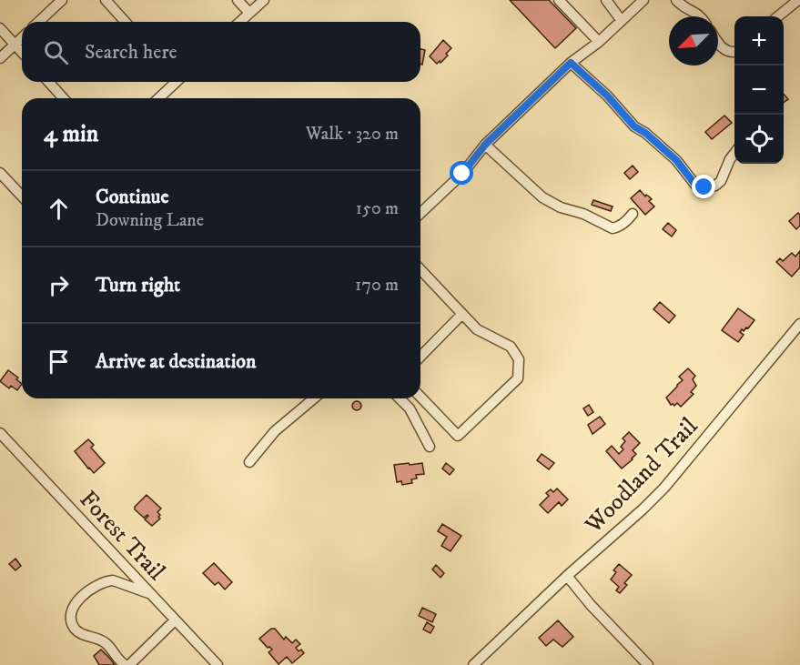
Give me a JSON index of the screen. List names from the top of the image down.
{
  "streets": {
    "street": ["Woodland Trail", "Forest Trail"]
  },
  "north": "bottom left",
  "page": {
    "map_buttons": ["+", "−"],
    "search": "Search here",
    "heading": ["4 min", "Walk · 320 m"],
    "list": [
      ["Continue", "Downing Lane", "150 m"],
      ["Turn right", "170 m"],
      "Arrive at destination"
    ]
  }
}
